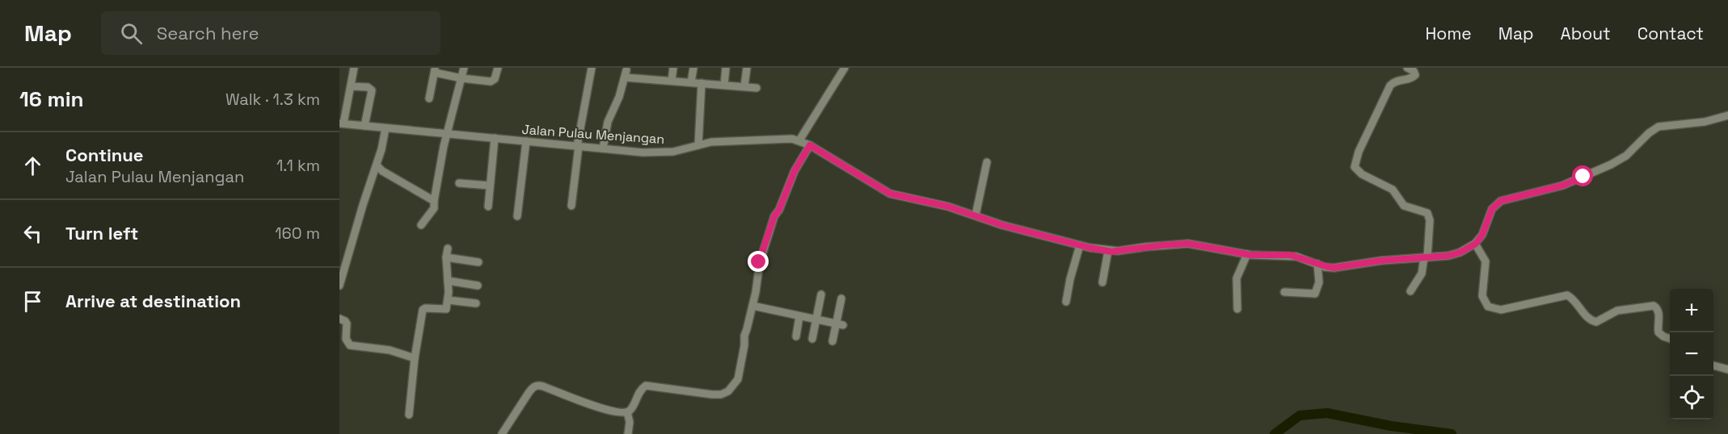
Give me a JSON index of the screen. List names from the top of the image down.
{
  "streets": {
    "street": ["Jalan Pulau Menjangan"]
  },
  "page": {
    "header": "Map",
    "search": "Search here",
    "nav": [
      "Home",
      "Map",
      "About",
      "Contact"
    ],
    "heading": ["16 min", "Walk · 1.3 km"],
    "list": [
      ["Continue", "Jalan Pulau Menjangan", "1.1 km"],
      ["Turn left", "160 m"],
      "Arrive at destination"
    ],
    "map_buttons": ["+", "−"]
  }
}
